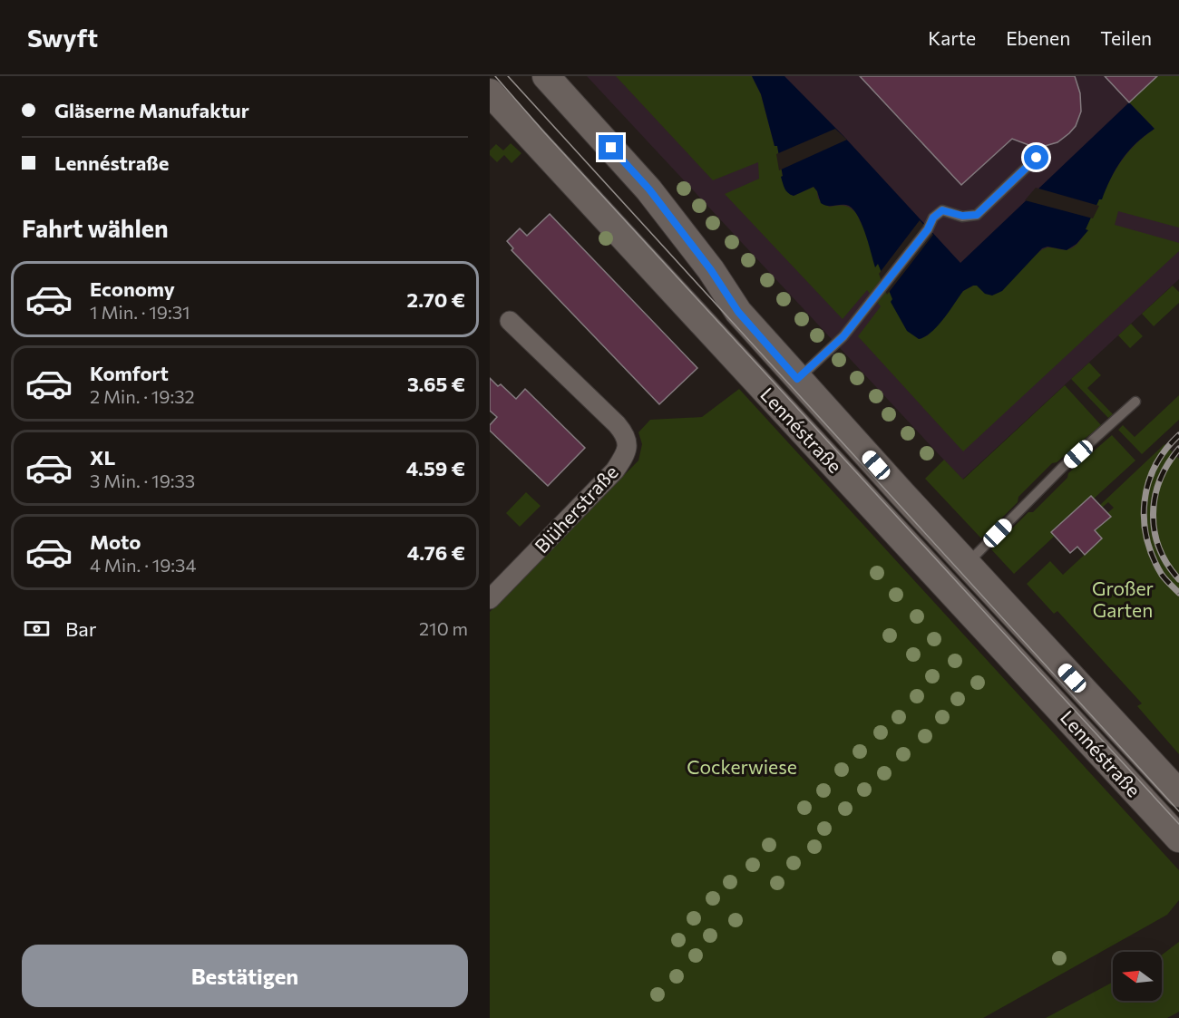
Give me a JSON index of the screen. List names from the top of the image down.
{
  "streets": {
    "main road": ["Lennéstraße"],
    "street": ["Blüherstraße"]
  },
  "parks": ["Großer Garten", "Cockerwiese"],
  "north": "left",
  "page": {
    "header": "Swyft",
    "nav": ["Karte", "Ebenen", "Teilen"],
    "banner": ["Gläserne Manufaktur", "Lennéstraße"],
    "heading": "Fahrt wählen",
    "list": [
      {
        "name": "Economy",
        "note": "1 Min. · 19:31",
        "value": "2.70 €"
      },
      {
        "name": "Komfort",
        "note": "2 Min. · 19:32",
        "value": "3.65 €"
      },
      {
        "name": "XL",
        "note": "3 Min. · 19:33",
        "value": "4.59 €"
      },
      {
        "name": "Moto",
        "note": "4 Min. · 19:34",
        "value": "4.76 €"
      }
    ],
    "pay": ["Bar", "210 m"],
    "buttons": "Bestätigen"
  }
}
